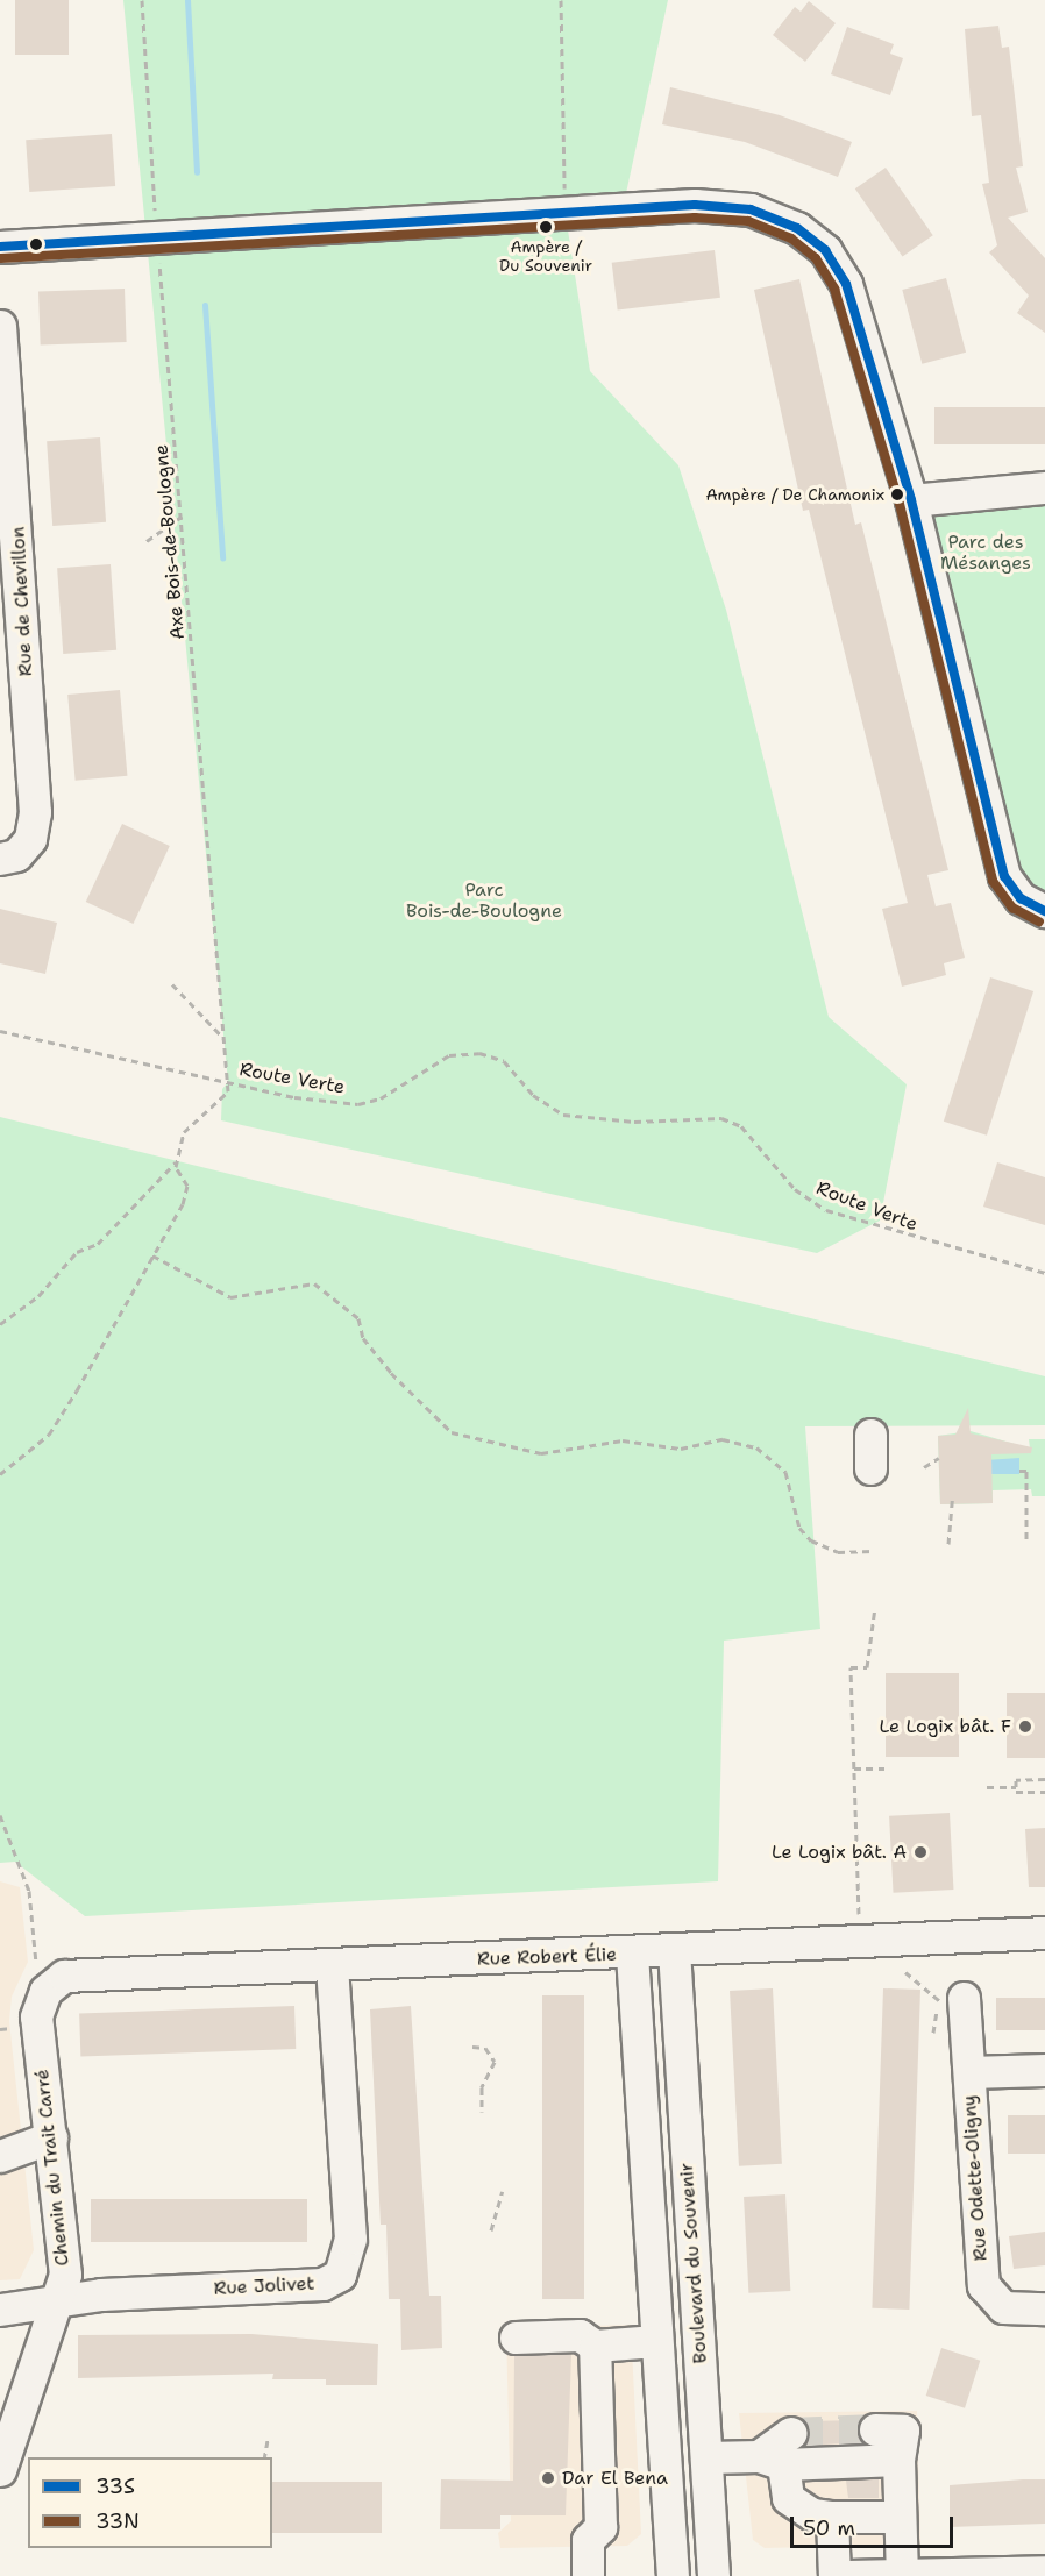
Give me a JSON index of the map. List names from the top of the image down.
{
  "streets": {
    "street": [
      "Rue de Chevillon",
      "Rue Robert Élie",
      "Chemin du Trait Carré",
      "Rue Odette-Oligny",
      "Boulevard du Souvenir",
      "Rue Jolivet"
    ],
    "path": ["Axe Bois-de-Boulogne", "Route Verte"]
  },
  "crossings": [
    ["Axe Bois-de-Boulogne", "Route Verte"],
    ["Rue Robert Élie", "Chemin du Trait Carré"],
    ["Rue Robert Élie", "Boulevard du Souvenir"],
    ["Rue Robert Élie", "Rue Jolivet"],
    ["Chemin du Trait Carré", "Rue Jolivet"]
  ],
  "parks": ["Parc des Mésanges", "Parc Bois-de-Boulogne"],
  "places": [
    "Ampère / Du Souvenir",
    "Ampère / De Chamonix",
    "Le Logix bât. F",
    "Le Logix bât. A",
    "Dar El Bena"
  ],
  "lines": ["transit line 33S", "transit line 33N"],
  "legend": ["33S", "33N"],
  "scale_bar": "50 m"
}
